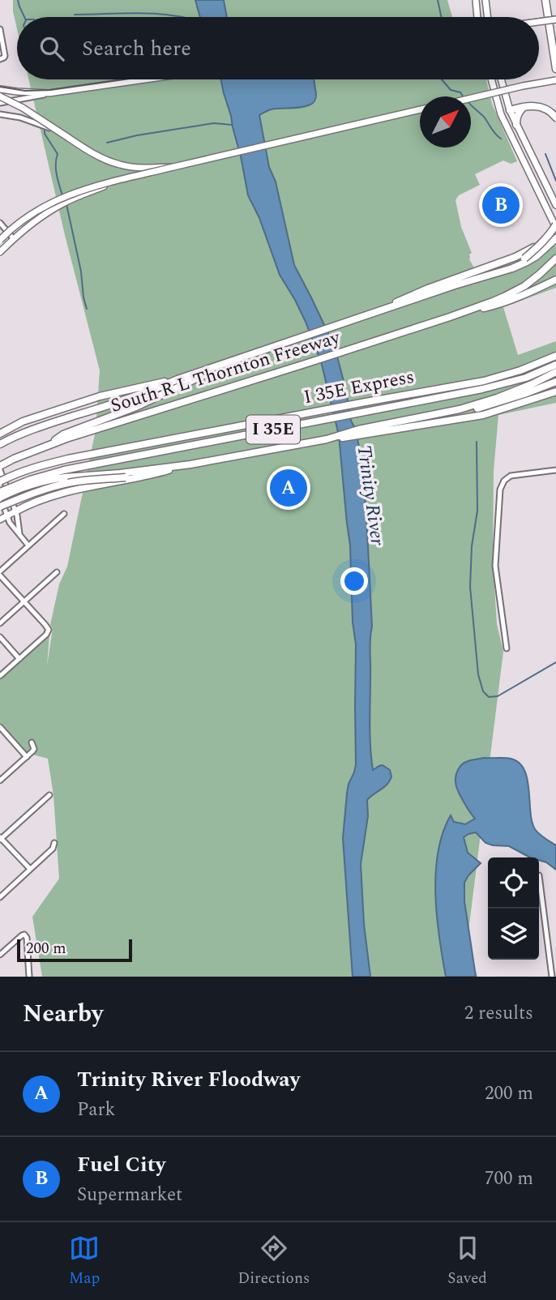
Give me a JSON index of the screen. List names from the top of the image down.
{
  "streets": {
    "highway": ["South R L Thornton Freeway", "I 35E Express", "I 35E"]
  },
  "water": ["Trinity River"],
  "scale_bar": "200 m",
  "north": "top right",
  "page": {
    "search": "Search here",
    "pins": ["B", "A"],
    "scale": "200 m",
    "heading": ["Nearby", "2 results"],
    "list": [
      {
        "mark": "A",
        "name": "Trinity River Floodway",
        "note": "Park",
        "value": "200 m"
      },
      {
        "mark": "B",
        "name": "Fuel City",
        "note": "Supermarket",
        "value": "700 m"
      }
    ],
    "nav": ["Map", "Directions", "Saved"]
  }
}
